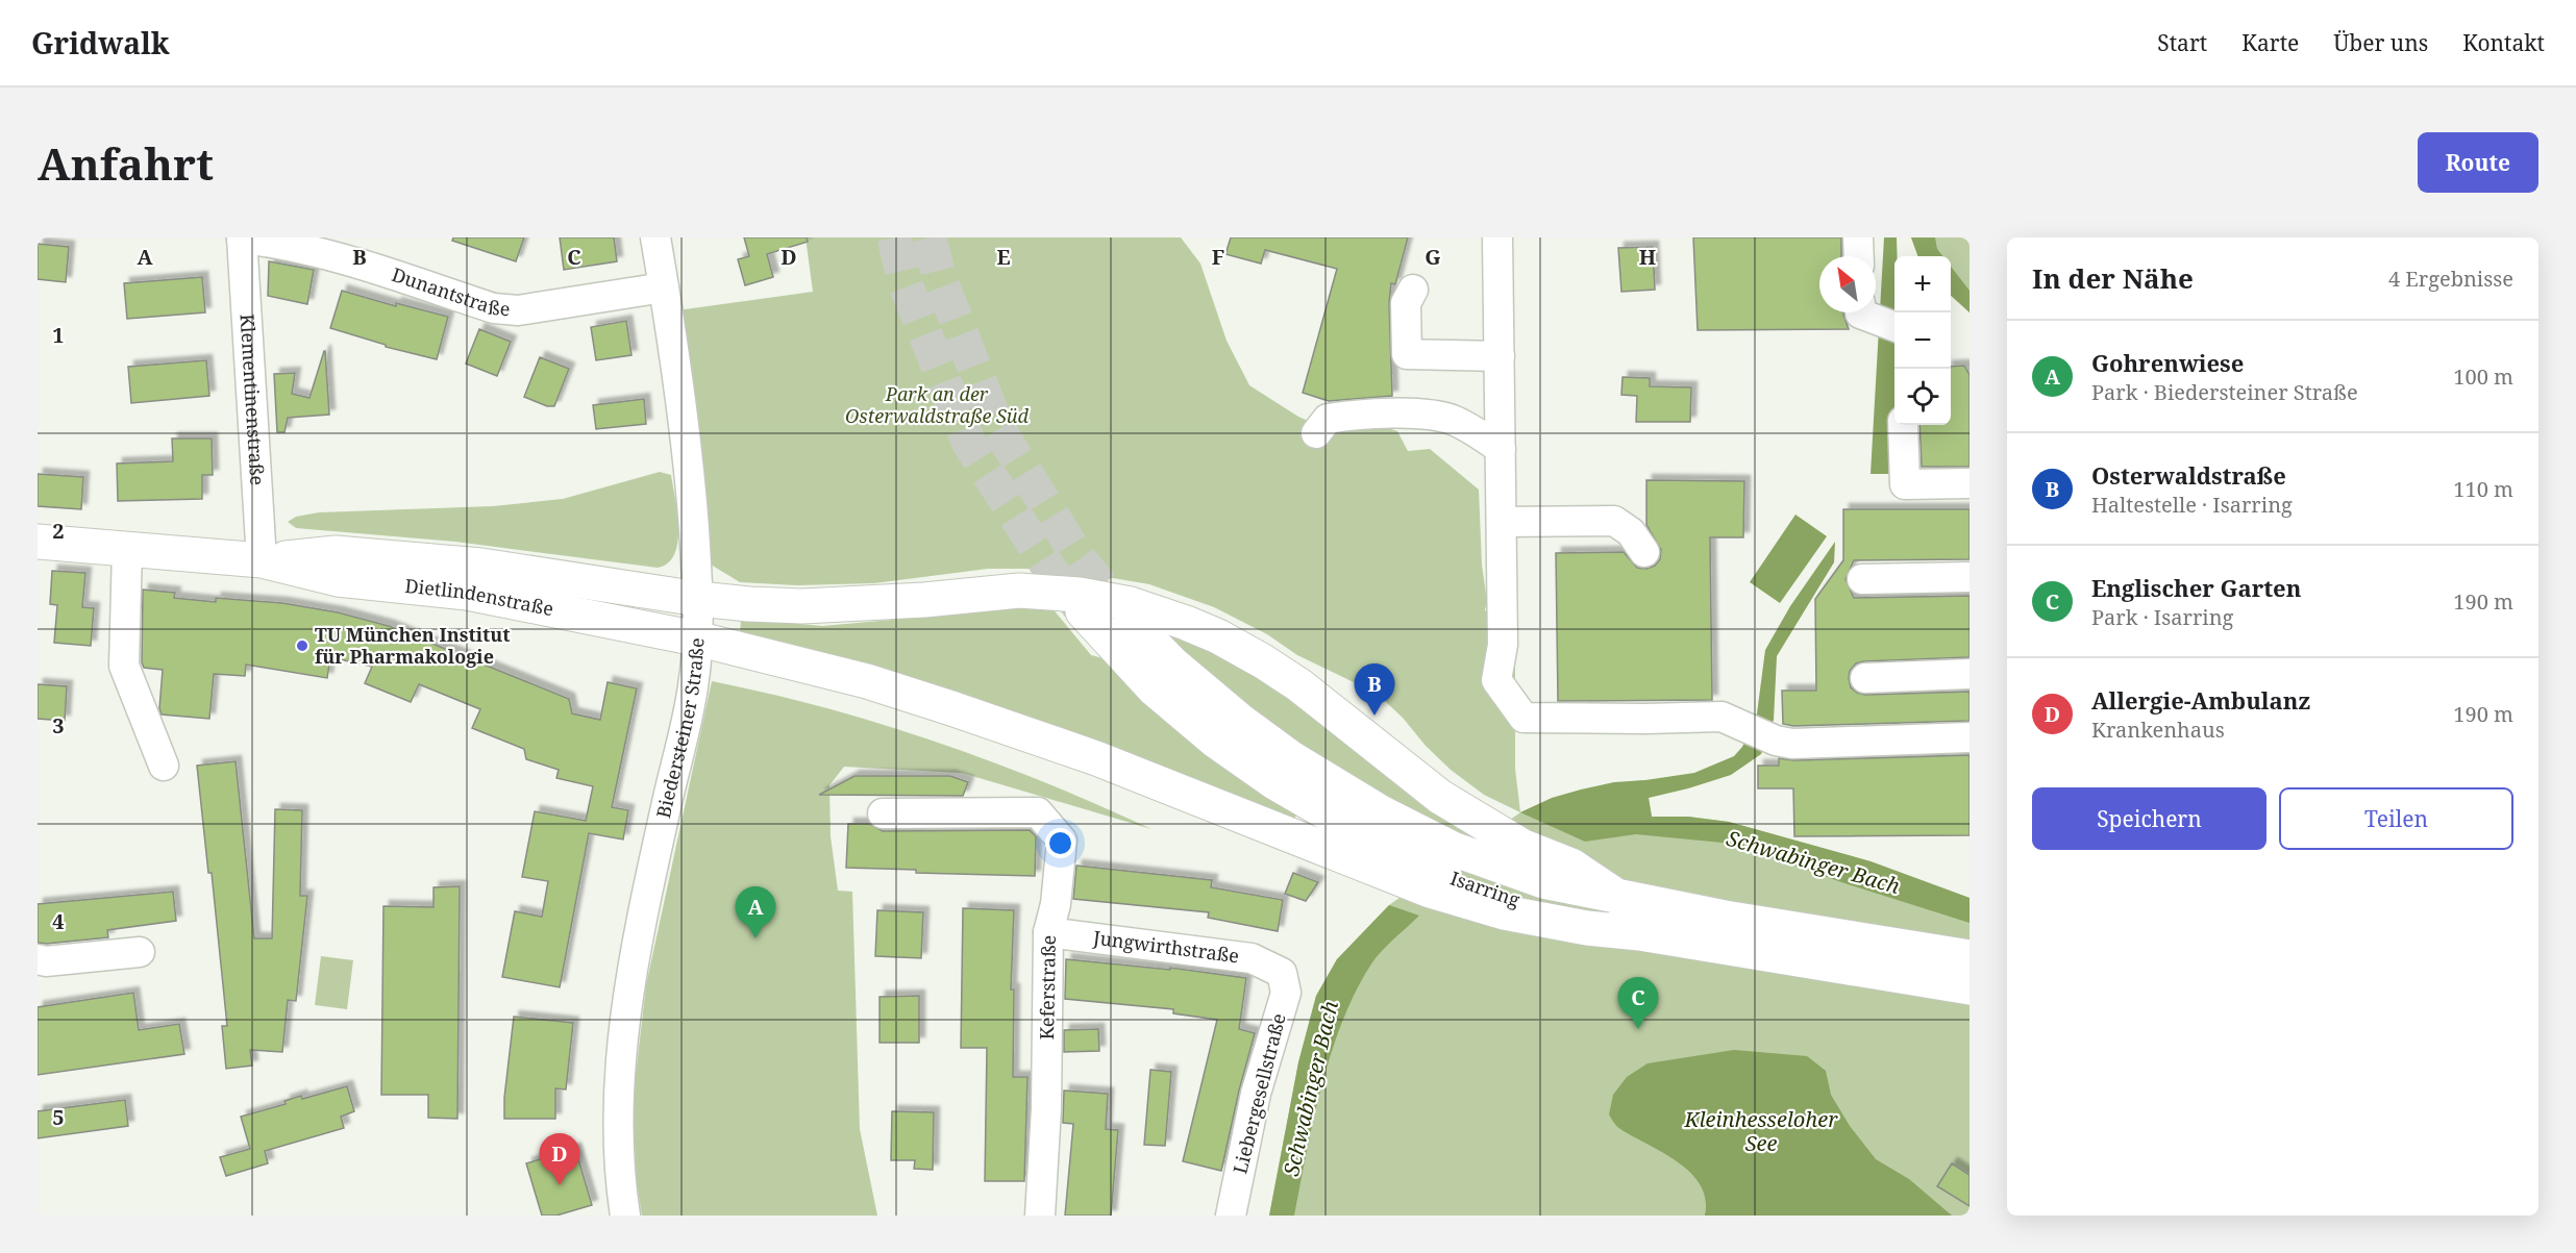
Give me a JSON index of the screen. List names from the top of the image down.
{
  "streets": {
    "main road": ["Dietlindenstraße", "Isarring"],
    "street": [
      "Dunantstraße",
      "Klementinenstraße",
      "Biedersteiner Straße",
      "Jungwirthstraße",
      "Keferstraße",
      "Liebergesellstraße"
    ]
  },
  "crossings": [
    ["Dunantstraße", "Klementinenstraße"],
    ["Dunantstraße", "Biedersteiner Straße"],
    ["Klementinenstraße", "Dietlindenstraße"],
    ["Dietlindenstraße", "Biedersteiner Straße"],
    ["Dietlindenstraße", "Isarring"],
    ["Jungwirthstraße", "Keferstraße"],
    ["Jungwirthstraße", "Liebergesellstraße"]
  ],
  "water": ["Schwabinger Bach", "Kleinhesseloher See"],
  "parks": ["Park an der Osterwaldstraße Süd"],
  "places": ["TU München Institut für Pharmakologie"],
  "north": "top left",
  "page": {
    "header": "Gridwalk",
    "nav": [
      "Start",
      "Karte",
      "Über uns",
      "Kontakt"
    ],
    "buttons": [
      "Route",
      ["Speichern", "Teilen"]
    ],
    "title": "Anfahrt",
    "heading": ["In der Nähe", "4 Ergebnisse"],
    "map_buttons": ["+", "−"],
    "list": [
      {
        "mark": "A",
        "name": "Gohrenwiese",
        "note": "Park · Biedersteiner Straße",
        "value": "100 m"
      },
      {
        "mark": "B",
        "name": "Osterwaldstraße",
        "note": "Haltestelle · Isarring",
        "value": "110 m"
      },
      {
        "mark": "C",
        "name": "Englischer Garten",
        "note": "Park · Isarring",
        "value": "190 m"
      },
      {
        "mark": "D",
        "name": "Allergie-Ambulanz",
        "note": "Krankenhaus",
        "value": "190 m"
      }
    ],
    "pins": [
      "B",
      "A",
      "C",
      "D"
    ]
  },
  "grid": {
    "columns": [
      "A",
      "B",
      "C",
      "D",
      "E",
      "F",
      "G",
      "H"
    ],
    "rows": [
      "1",
      "2",
      "3",
      "4",
      "5"
    ]
  }
}
